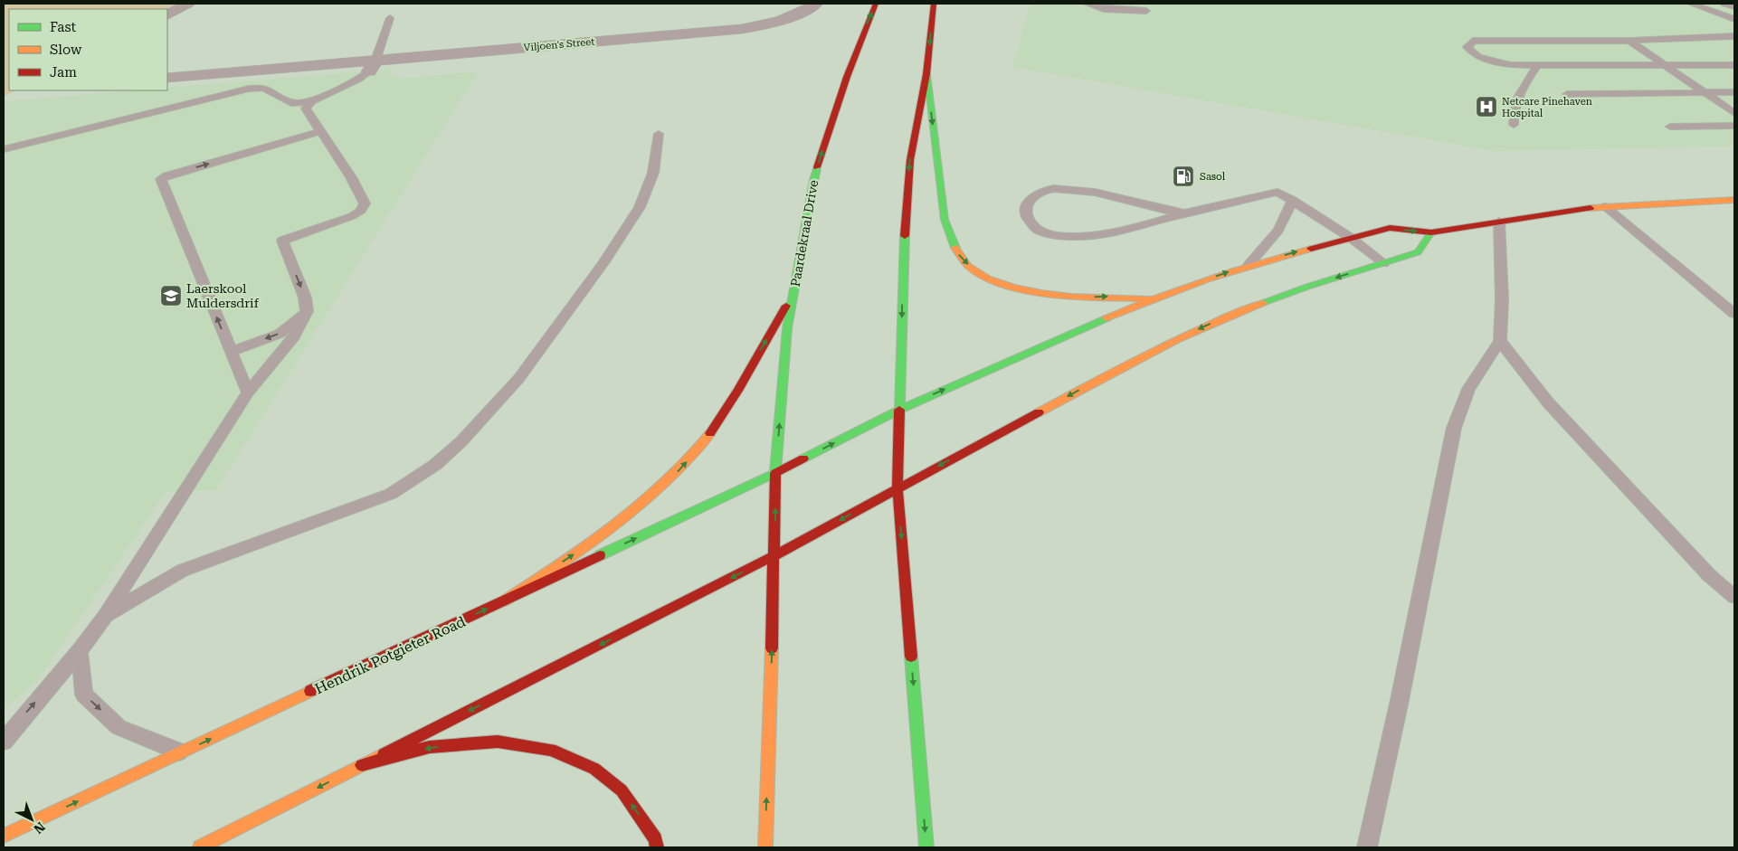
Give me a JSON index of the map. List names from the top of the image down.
{
  "streets": {
    "main road": ["Paardekraal Drive", "Hendrik Potgieter Road"],
    "street": ["Viljoen's Street"]
  },
  "crossings": [
    ["Paardekraal Drive", "Hendrik Potgieter Road"]
  ],
  "one_way": ["Paardekraal Drive"],
  "places": {
    "hospital": ["Netcare Pinehaven Hospital"],
    "fuel station": ["Sasol"],
    "school or university": ["Laerskool Muldersdrif"]
  },
  "legend": ["Fast", "Slow", "Jam"],
  "north": "bottom right"
}
